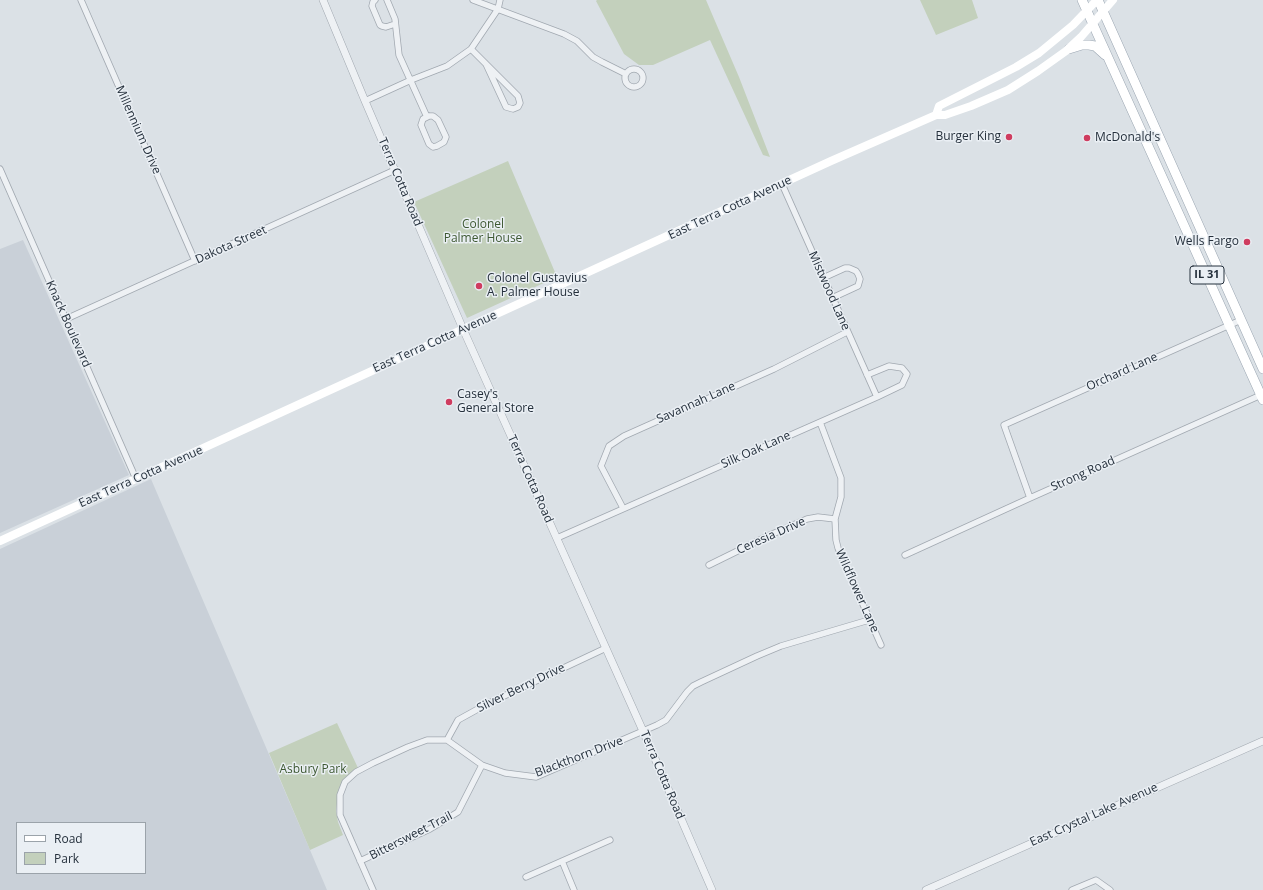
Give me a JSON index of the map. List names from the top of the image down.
{
  "streets": {
    "main road": ["East Terra Cotta Avenue", "IL 31"],
    "street": [
      "Millennium Drive",
      "Terra Cotta Road",
      "Dakota Street",
      "Mistwood Lane",
      "Knack Boulevard",
      "Orchard Lane",
      "Savannah Lane",
      "Silk Oak Lane",
      "Strong Road",
      "Ceresia Drive",
      "Wildflower Lane",
      "Silver Berry Drive",
      "Blackthorn Drive",
      "East Crystal Lake Avenue",
      "Bittersweet Trail"
    ]
  },
  "crossings": [
    ["Millennium Drive", "Dakota Street"],
    ["Terra Cotta Road", "East Terra Cotta Avenue"],
    ["Terra Cotta Road", "Dakota Street"],
    ["Terra Cotta Road", "Silk Oak Lane"],
    ["Terra Cotta Road", "Silver Berry Drive"],
    ["Terra Cotta Road", "Blackthorn Drive"],
    ["East Terra Cotta Avenue", "IL 31"],
    ["East Terra Cotta Avenue", "Mistwood Lane"],
    ["East Terra Cotta Avenue", "Knack Boulevard"],
    ["Dakota Street", "Knack Boulevard"],
    ["IL 31", "Orchard Lane"],
    ["IL 31", "Strong Road"],
    ["Mistwood Lane", "Savannah Lane"],
    ["Mistwood Lane", "Silk Oak Lane"],
    ["Orchard Lane", "Strong Road"],
    ["Savannah Lane", "Silk Oak Lane"],
    ["Silk Oak Lane", "Wildflower Lane"],
    ["Ceresia Drive", "Wildflower Lane"],
    ["Wildflower Lane", "Blackthorn Drive"],
    ["Silver Berry Drive", "Blackthorn Drive"],
    ["Blackthorn Drive", "Bittersweet Trail"]
  ],
  "parks": ["Colonel Palmer House", "Asbury Park"],
  "places": [
    "Burger King",
    "McDonald's",
    "Wells Fargo",
    "Colonel Gustavius A. Palmer House",
    "Casey's General Store"
  ],
  "legend": ["Road", "Park"]
}
